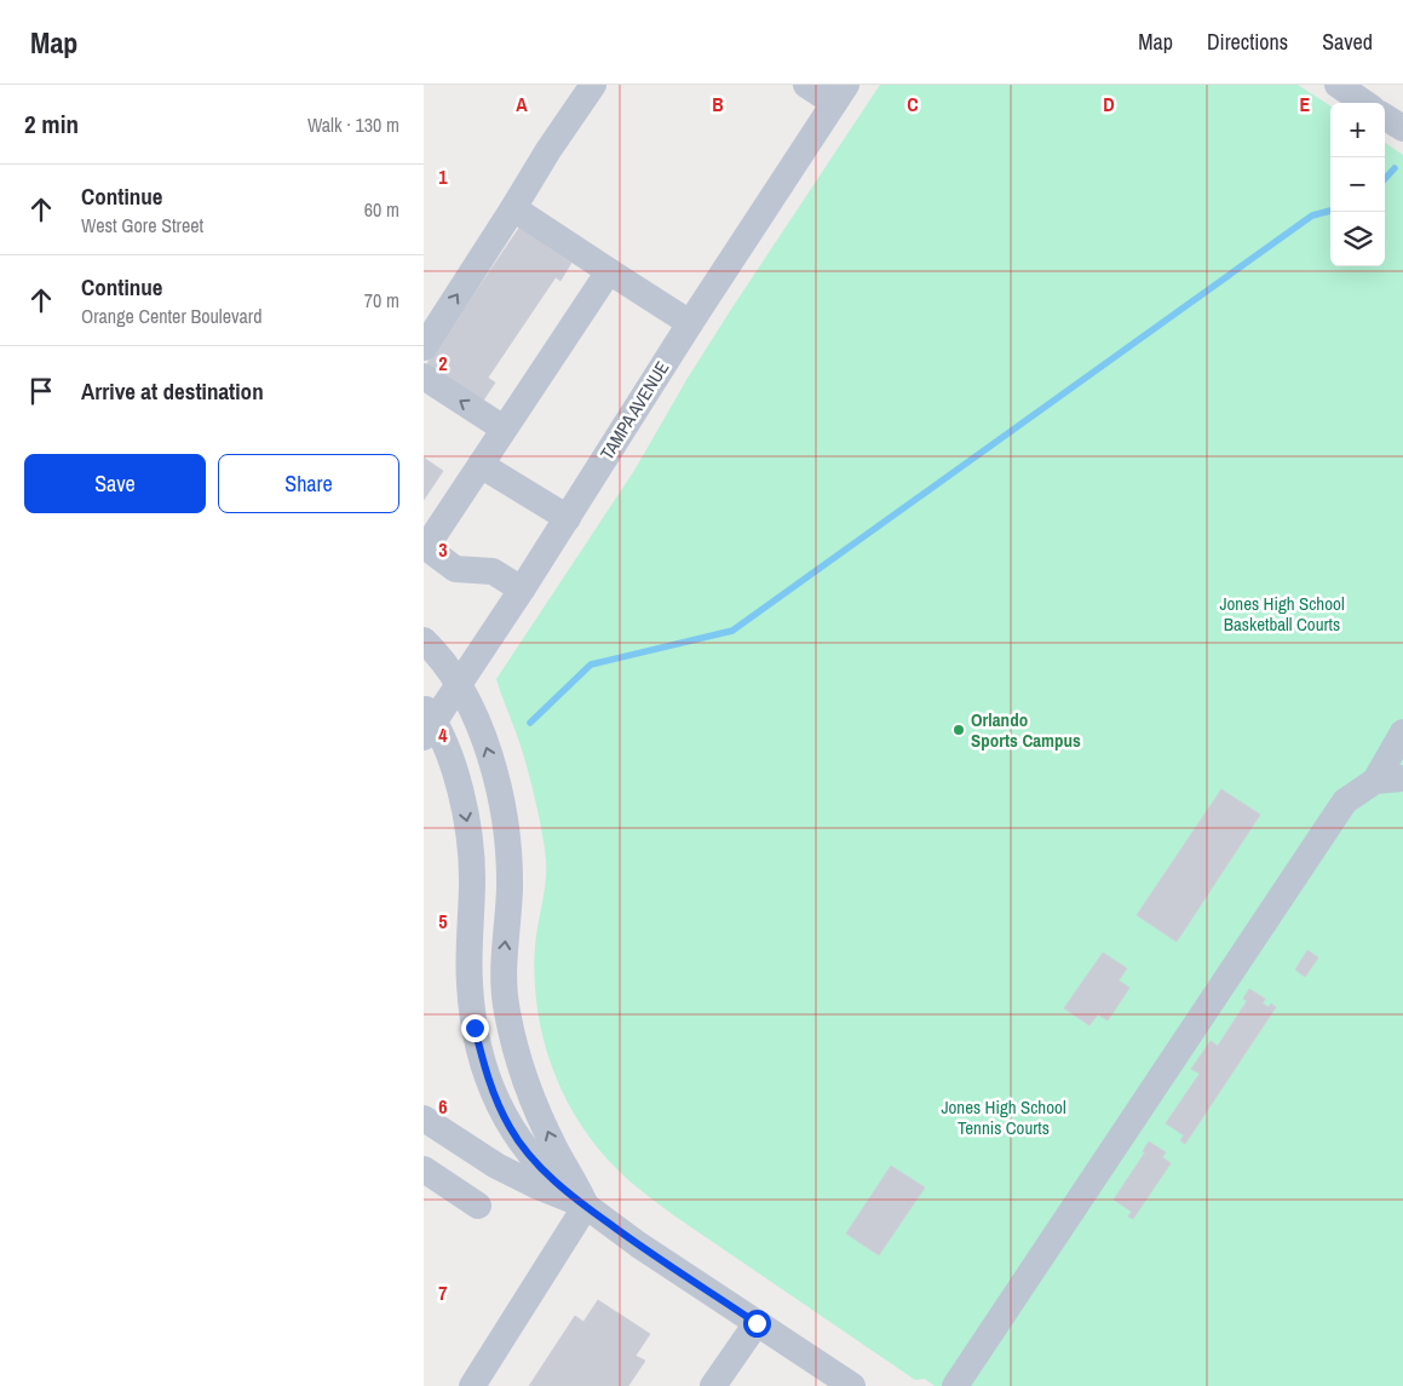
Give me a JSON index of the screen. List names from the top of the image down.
{
  "streets": {
    "street": ["TAMPA AVENUE"]
  },
  "parks": ["Jones High School Basketball Courts", "Jones High School Tennis Courts"],
  "places": ["Orlando Sports Campus"],
  "page": {
    "header": "Map",
    "nav": ["Map", "Directions", "Saved"],
    "heading": ["2 min", "Walk · 130 m"],
    "map_buttons": ["+", "−"],
    "list": [
      ["Continue", "West Gore Street", "60 m"],
      ["Continue", "Orange Center Boulevard", "70 m"],
      "Arrive at destination"
    ],
    "buttons": ["Save", "Share"]
  },
  "grid": {
    "columns": [
      "A",
      "B",
      "C",
      "D",
      "E"
    ],
    "rows": [
      "1",
      "2",
      "3",
      "4",
      "5",
      "6",
      "7"
    ]
  }
}
